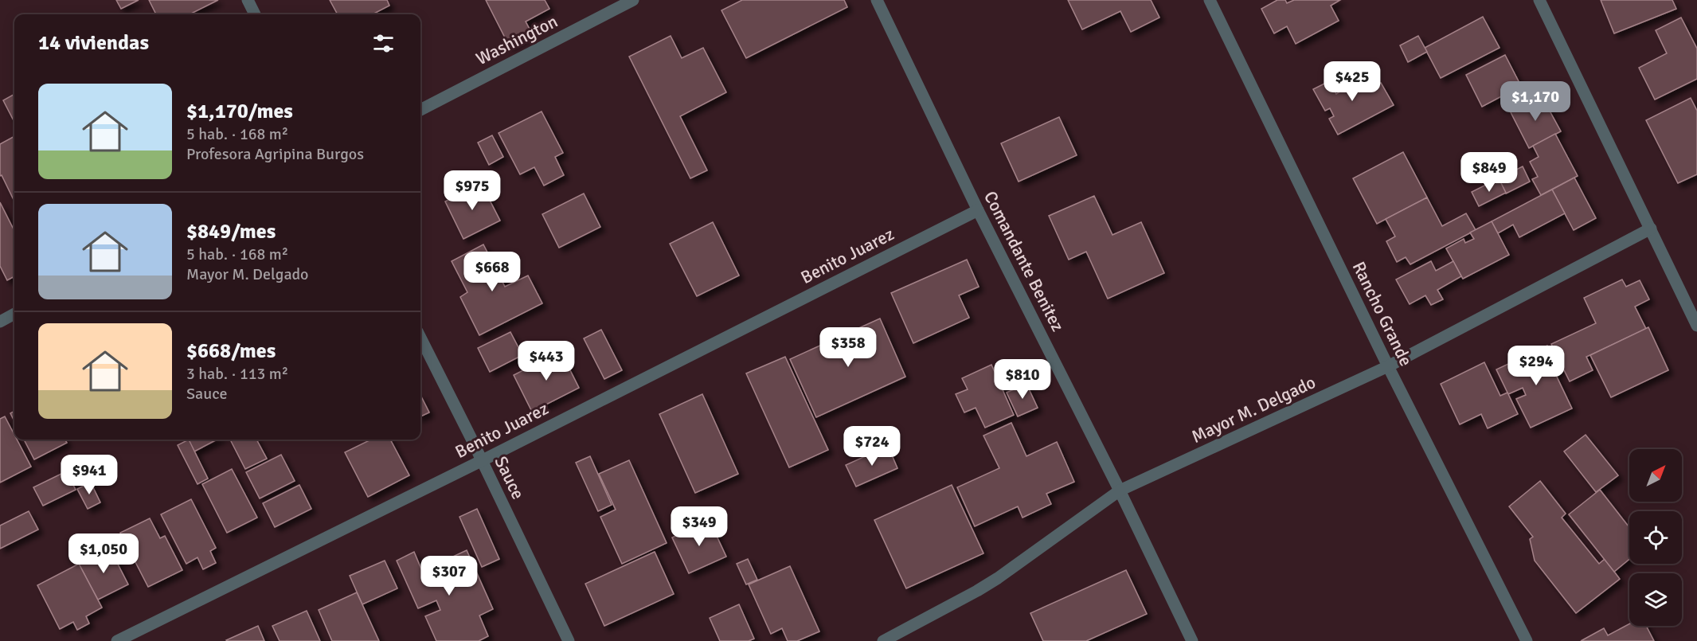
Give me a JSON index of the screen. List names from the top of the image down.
{
  "streets": {
    "street": [
      "Washington",
      "Benito Juarez",
      "Comandante Benitez",
      "Rancho Grande",
      "Mayor M. Delgado",
      "Sauce"
    ]
  },
  "crossings": [
    ["Benito Juarez", "Comandante Benitez"],
    ["Benito Juarez", "Sauce"],
    ["Comandante Benitez", "Mayor M. Delgado"],
    ["Rancho Grande", "Mayor M. Delgado"]
  ],
  "north": "top right",
  "page": {
    "heading": "14 viviendas",
    "price": [
      "$425",
      "$1,170",
      "$849",
      "$975",
      "$668",
      "$358",
      "$443",
      "$294",
      "$810",
      "$724",
      "$941",
      "$349",
      "$1,050",
      "$307"
    ],
    "list": [
      {
        "name": "$1,170/mes",
        "note": "5 hab. · 168 m² · Profesora Agripina Burgos"
      },
      {
        "name": "$849/mes",
        "note": "5 hab. · 168 m² · Mayor M. Delgado"
      },
      {
        "name": "$668/mes",
        "note": "3 hab. · 113 m² · Sauce"
      }
    ]
  }
}
